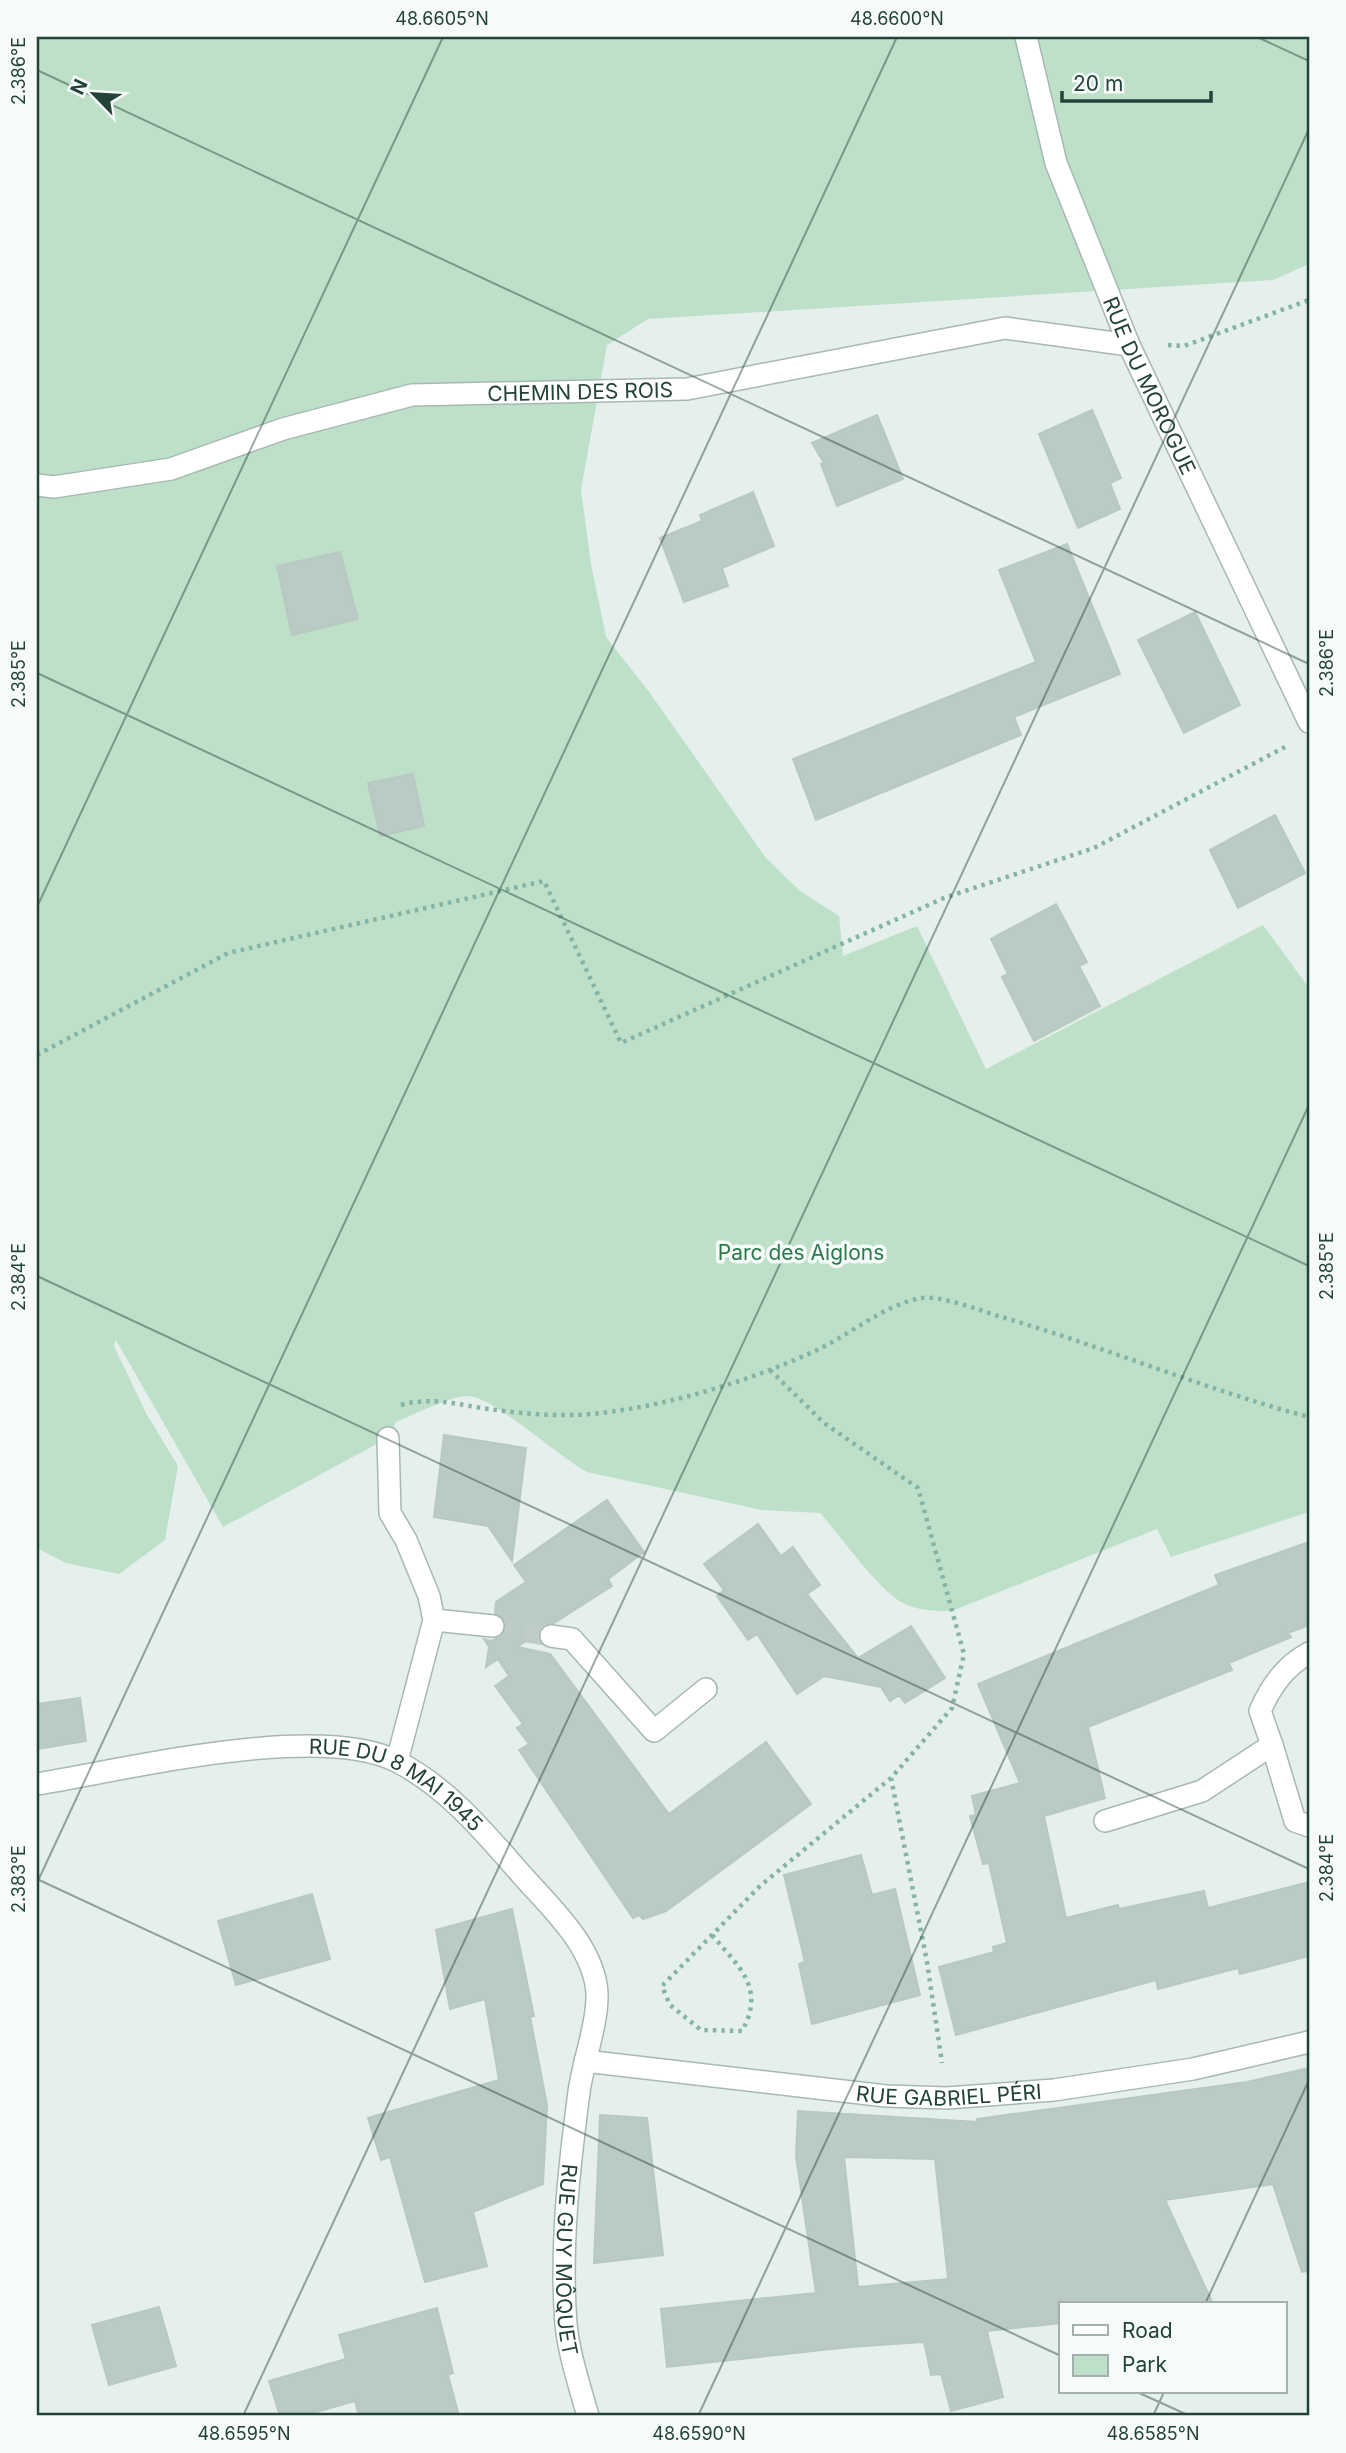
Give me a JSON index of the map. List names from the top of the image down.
{
  "streets": {
    "street": [
      "RUE DU MOROGUE",
      "CHEMIN DES ROIS",
      "RUE DU 8 MAI 1945",
      "RUE GABRIEL PÉRI",
      "RUE GUY MÔQUET"
    ]
  },
  "crossings": [
    ["RUE DU MOROGUE", "CHEMIN DES ROIS"],
    ["RUE DU 8 MAI 1945", "RUE GABRIEL PÉRI"],
    ["RUE DU 8 MAI 1945", "RUE GUY MÔQUET"],
    ["RUE GABRIEL PÉRI", "RUE GUY MÔQUET"]
  ],
  "parks": ["Parc des Aiglons"],
  "legend": ["Road", "Park"],
  "scale_bar": "20 m",
  "north": "top left",
  "coordinates": [
    "48.6605°N",
    "48.6600°N",
    "2.386°E",
    "2.385°E",
    "2.384°E",
    "2.383°E",
    "48.6595°N",
    "48.6590°N",
    "48.6585°N"
  ]
}
